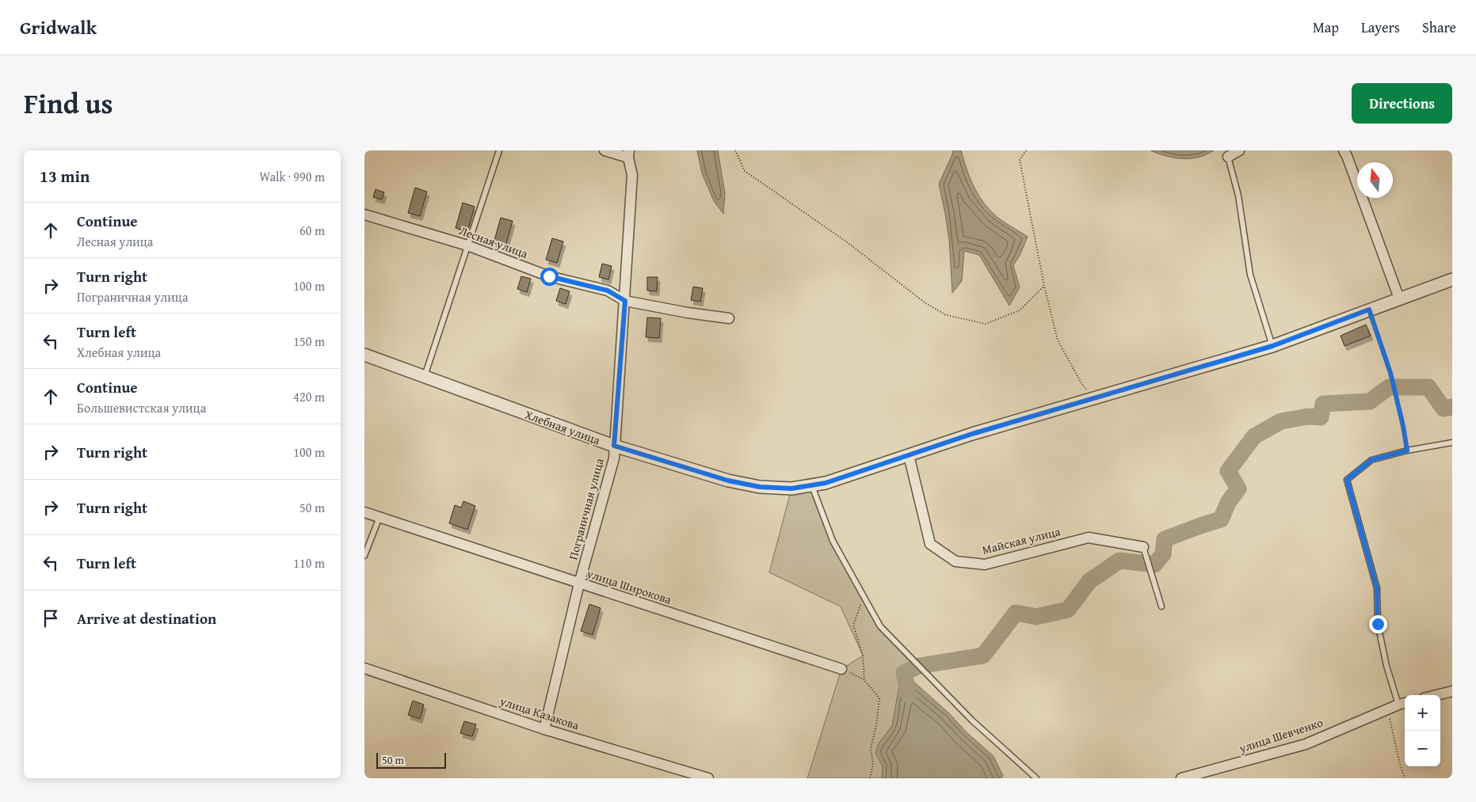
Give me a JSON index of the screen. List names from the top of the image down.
{
  "streets": {
    "street": [
      "Лесная улица",
      "Хлебная улица",
      "Пограничная улица",
      "Майская улица",
      "улица Широкова",
      "улица Казакова",
      "улица Шевченко"
    ]
  },
  "crossings": [
    ["Лесная улица", "Пограничная улица"],
    ["Хлебная улица", "Пограничная улица"],
    ["Хлебная улица", "Майская улица"],
    ["Пограничная улица", "улица Широкова"],
    ["Пограничная улица", "улица Казакова"]
  ],
  "scale_bar": "50 m",
  "north": "top",
  "page": {
    "header": "Gridwalk",
    "nav": ["Map", "Layers", "Share"],
    "title": "Find us",
    "buttons": "Directions",
    "heading": ["13 min", "Walk · 990 m"],
    "list": [
      ["Continue", "Лесная улица", "60 m"],
      ["Turn right", "Пограничная улица", "100 m"],
      ["Turn left", "Хлебная улица", "150 m"],
      ["Continue", "Большевистская улица", "420 m"],
      ["Turn right", "100 m"],
      ["Turn right", "50 m"],
      ["Turn left", "110 m"],
      "Arrive at destination"
    ],
    "map_buttons": ["+", "−"],
    "scale": "50 m"
  }
}
